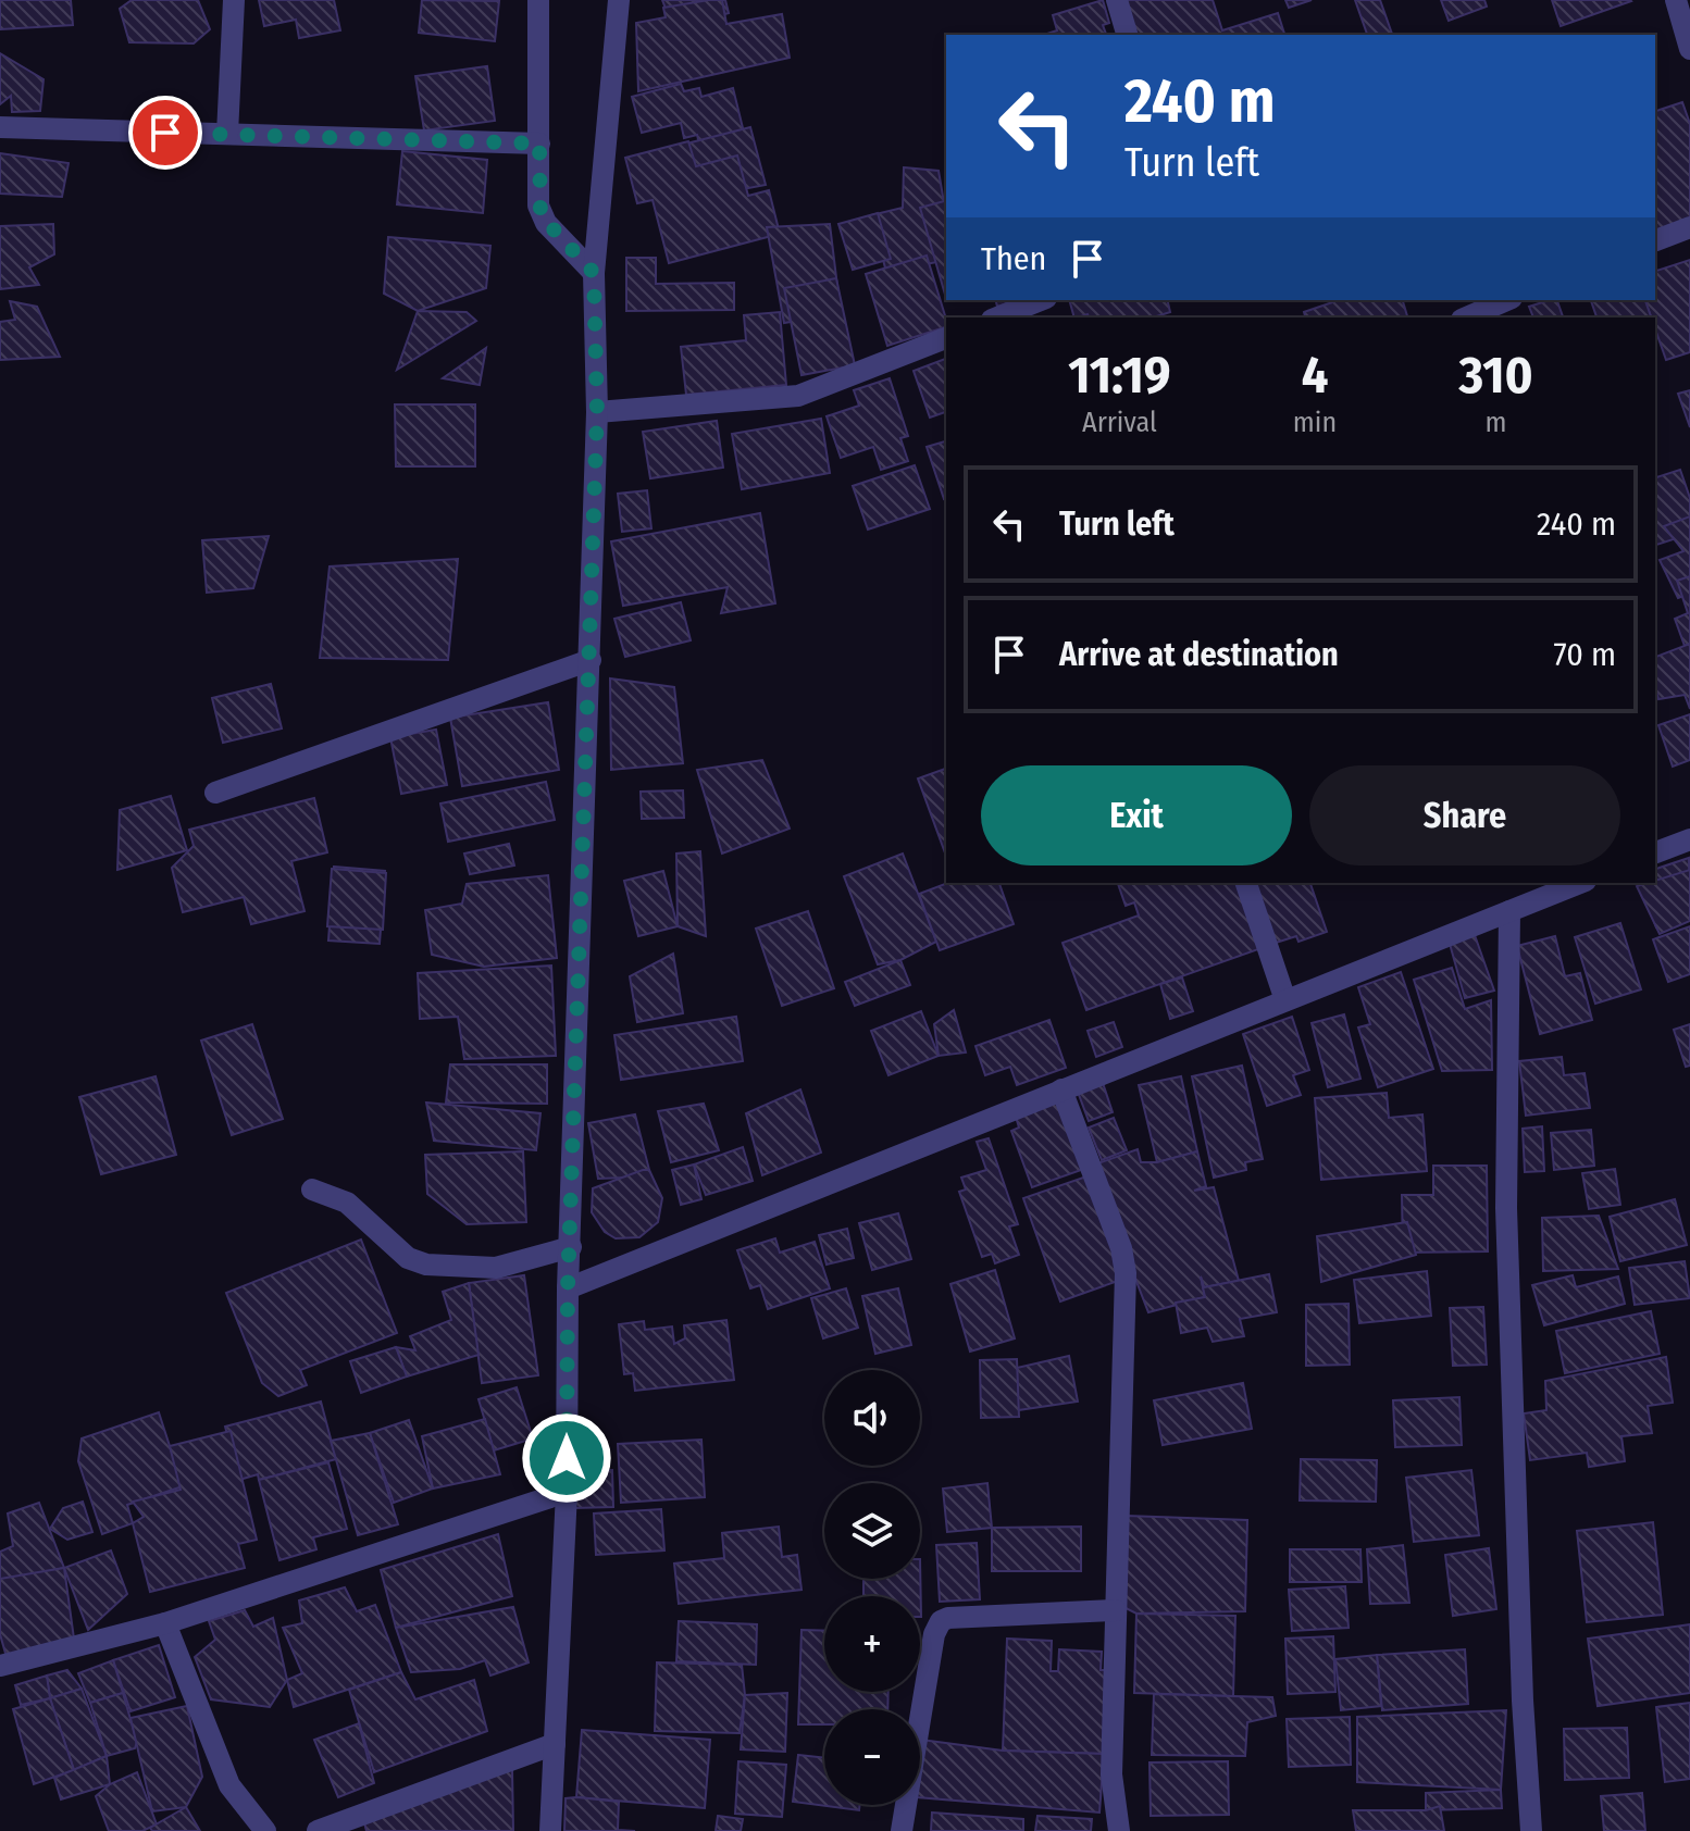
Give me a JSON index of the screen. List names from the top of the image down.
{
  "page": {
    "turn": ["240 m", "Turn left"],
    "then": "Then",
    "eta": [
      "11:19",
      "Arrival",
      "4",
      "min",
      "310",
      "m"
    ],
    "list": [
      {
        "name": "Turn left",
        "value": "240 m"
      },
      {
        "name": "Arrive at destination",
        "value": "70 m"
      }
    ],
    "buttons": ["Exit", "Share"],
    "map_buttons": ["+", "−"]
  }
}
